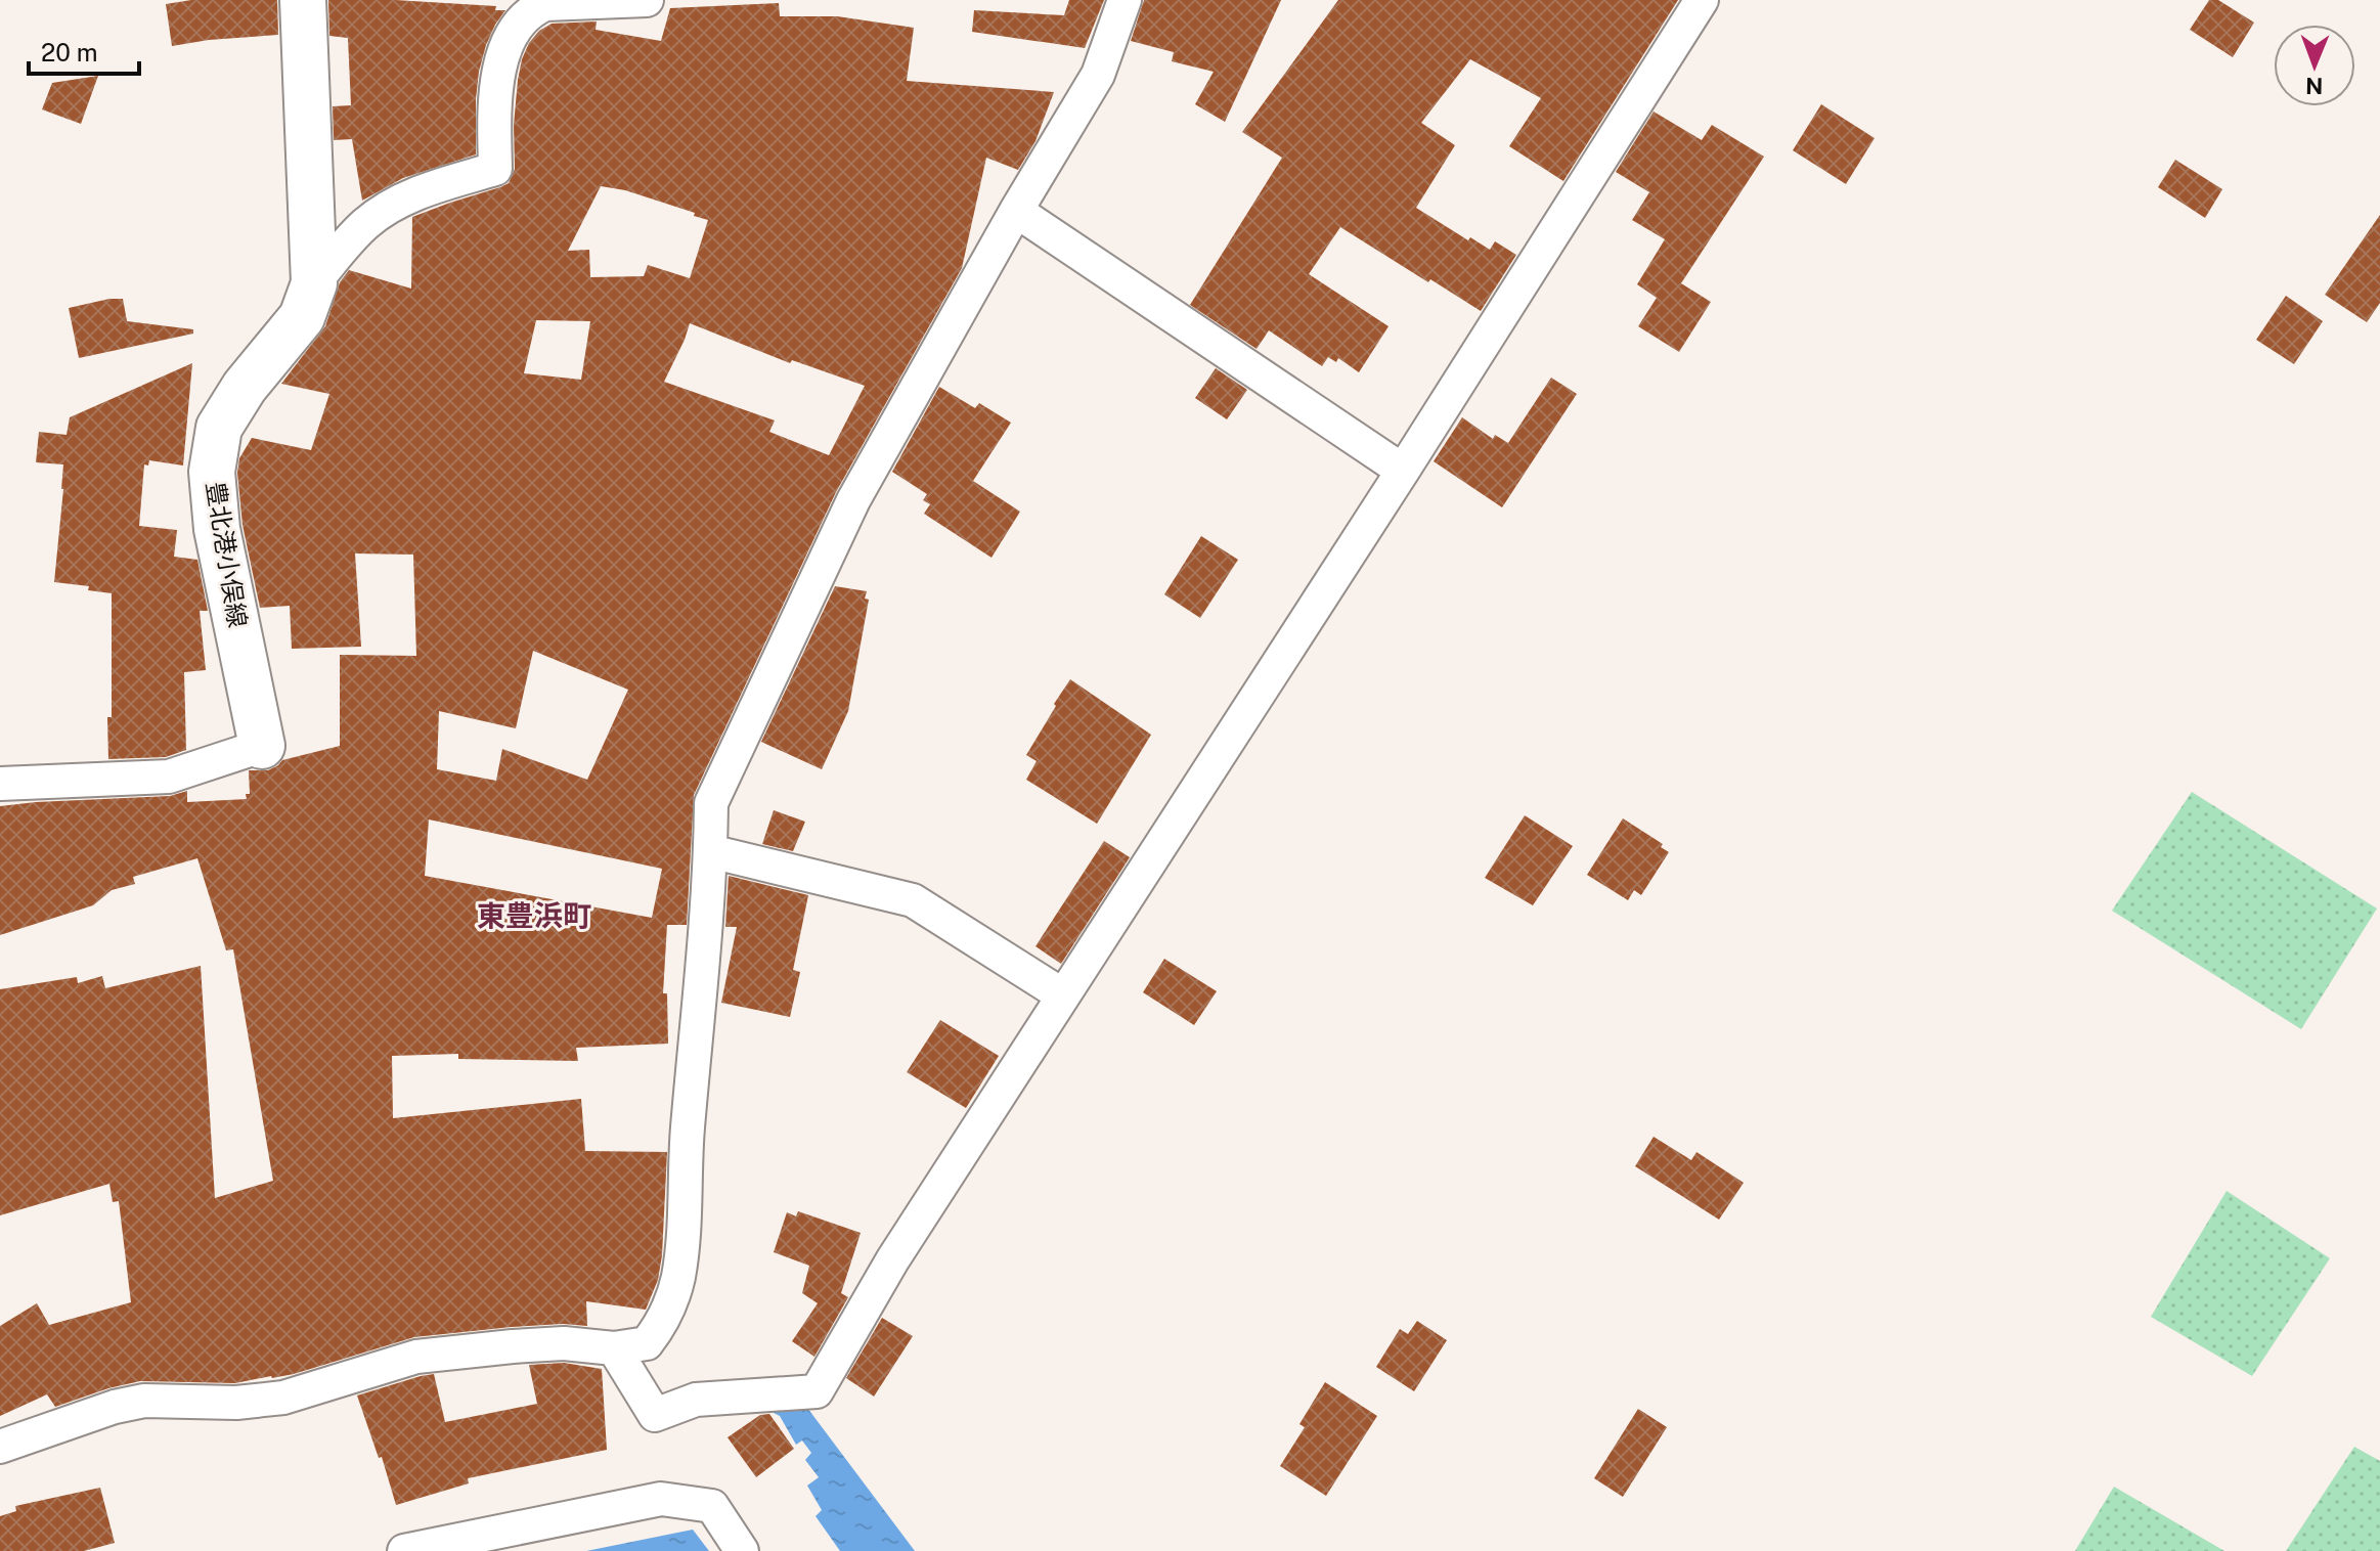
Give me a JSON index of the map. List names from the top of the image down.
{
  "streets": {
    "main road": ["豊北港小俣線"]
  },
  "districts": ["東豊浜町"],
  "scale_bar": "20 m",
  "north": "bottom"
}
